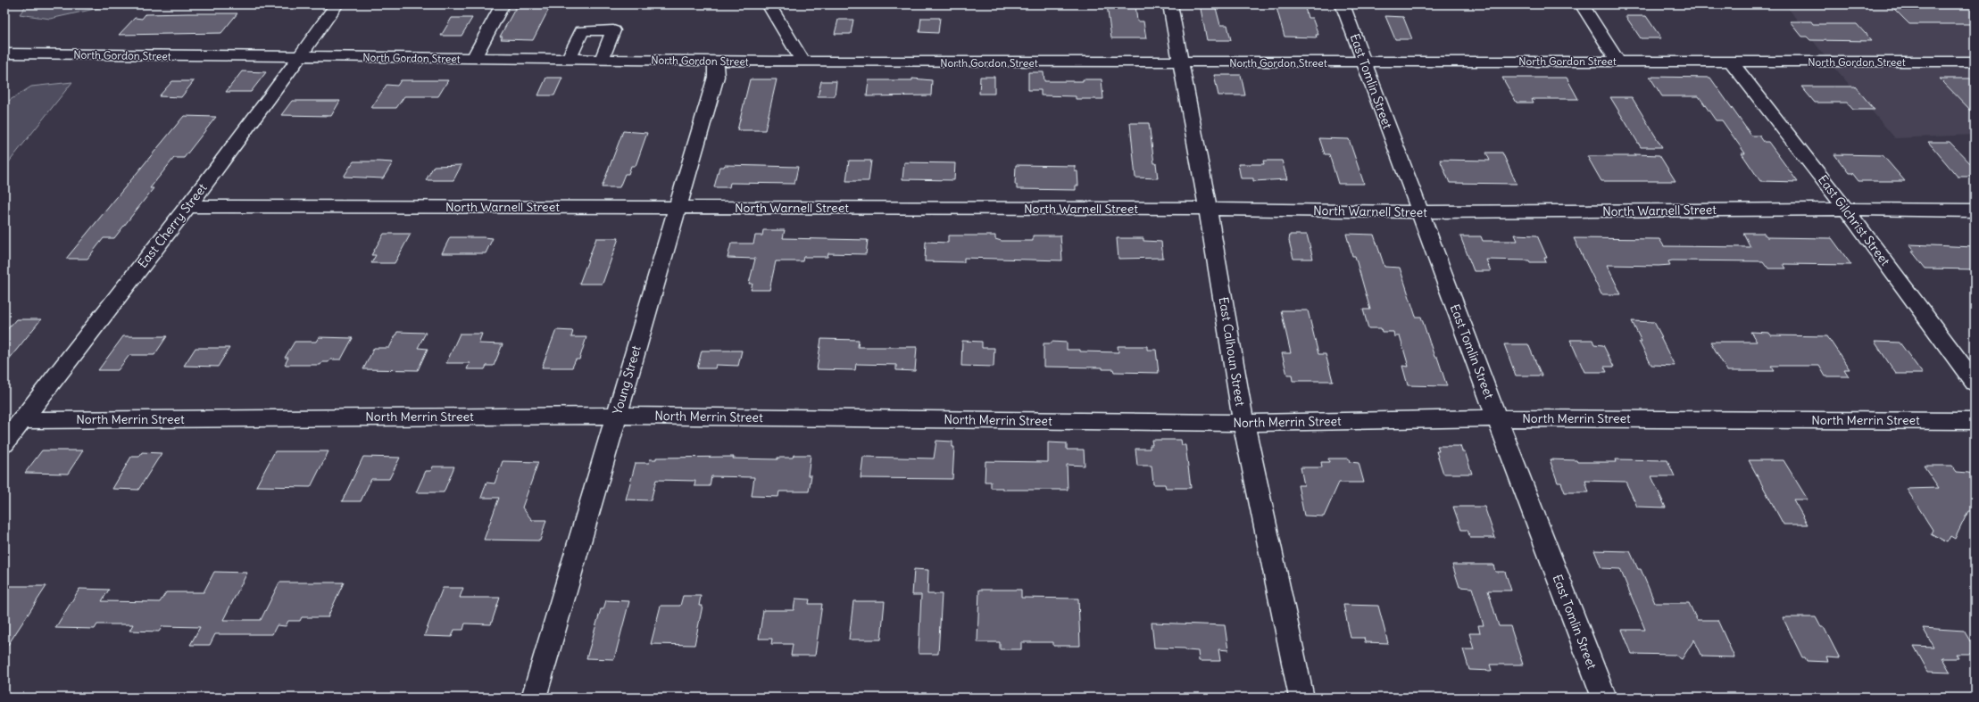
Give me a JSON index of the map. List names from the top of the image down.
{
  "streets": {
    "street": [
      "North Gordon Street",
      "East Tomlin Street",
      "North Warnell Street",
      "East Gilchrist Street",
      "East Cherry Street",
      "East Calhoun Street",
      "Young Street",
      "North Merrin Street"
    ]
  },
  "crossings": [
    ["North Gordon Street", "East Tomlin Street"],
    ["North Gordon Street", "East Gilchrist Street"],
    ["North Gordon Street", "East Cherry Street"],
    ["North Gordon Street", "East Calhoun Street"],
    ["North Gordon Street", "Young Street"],
    ["East Tomlin Street", "North Warnell Street"],
    ["East Tomlin Street", "North Merrin Street"],
    ["North Warnell Street", "East Gilchrist Street"],
    ["North Warnell Street", "East Cherry Street"],
    ["North Warnell Street", "East Calhoun Street"],
    ["North Warnell Street", "Young Street"],
    ["East Cherry Street", "North Merrin Street"],
    ["East Calhoun Street", "North Merrin Street"],
    ["Young Street", "North Merrin Street"]
  ]
}
